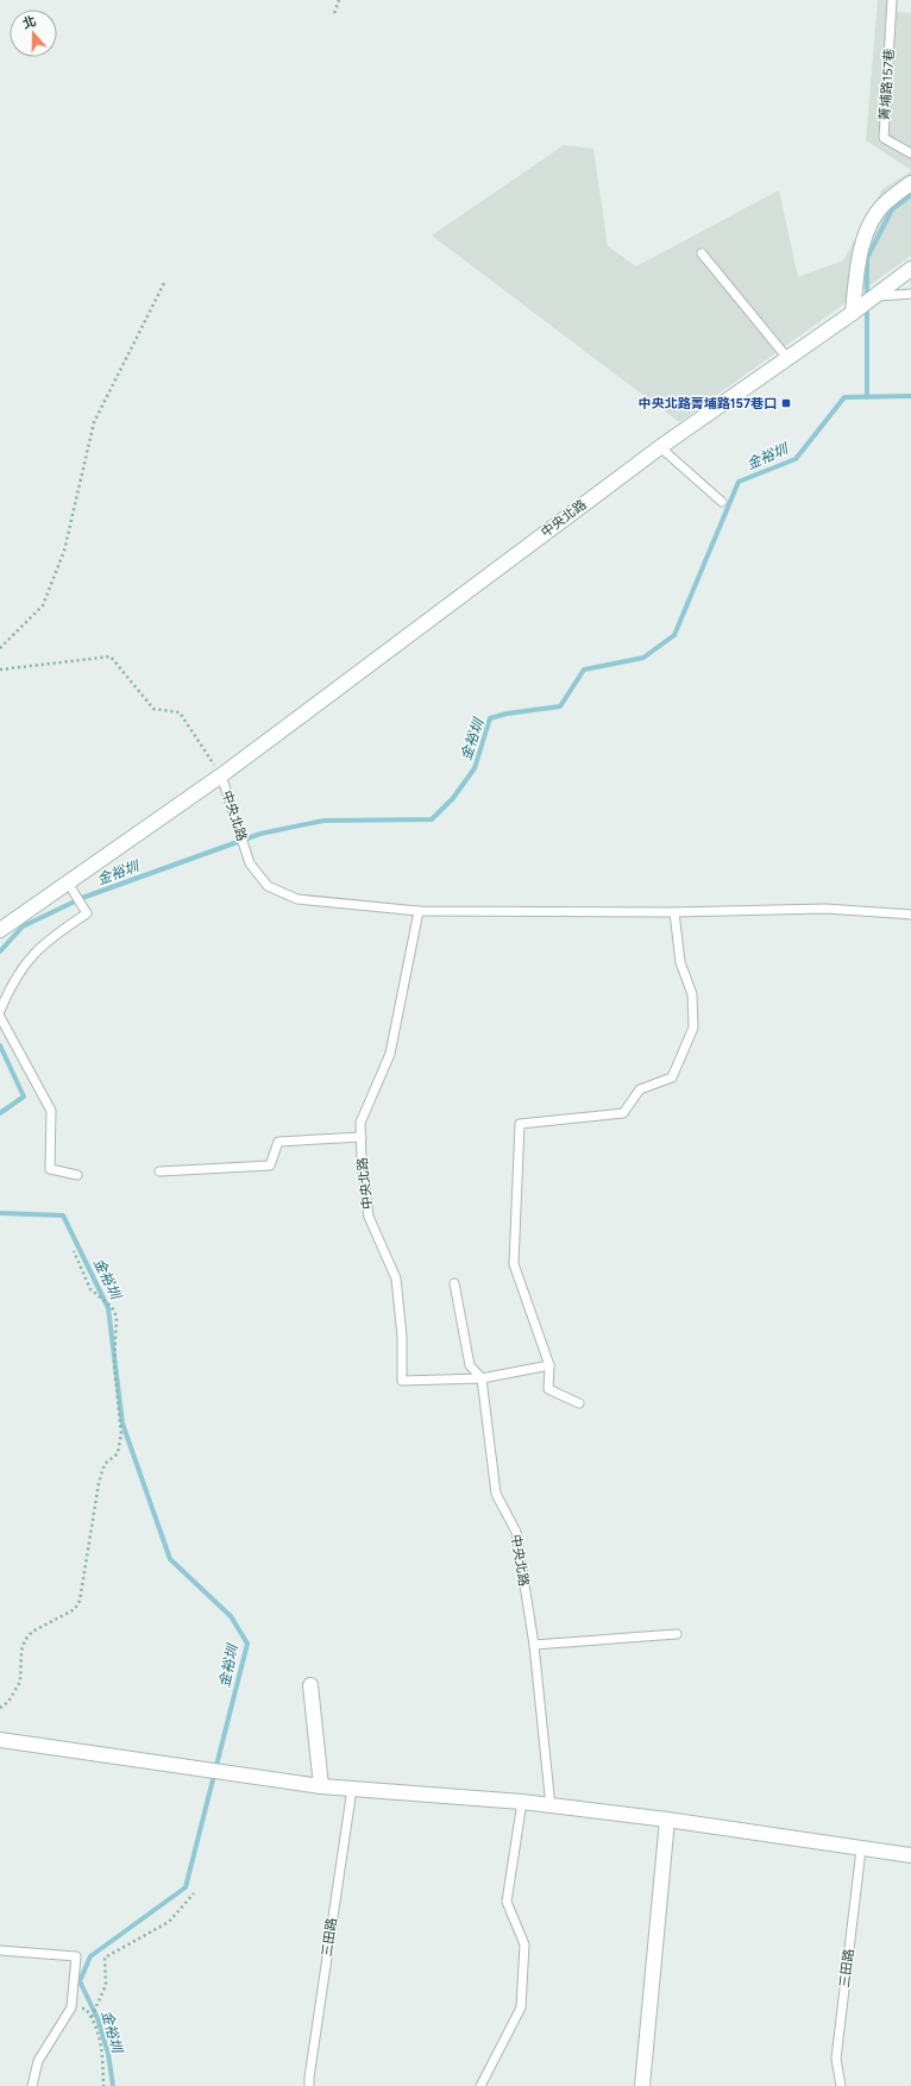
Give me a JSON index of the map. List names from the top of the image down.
{
  "streets": {
    "street": ["中央北路"],
    "lane": ["菁埔路157巷", "三田路"]
  },
  "water": ["金裕圳"],
  "places": {
    "transit": ["中央北路菁埔路157巷口"]
  },
  "north": "top"
}
